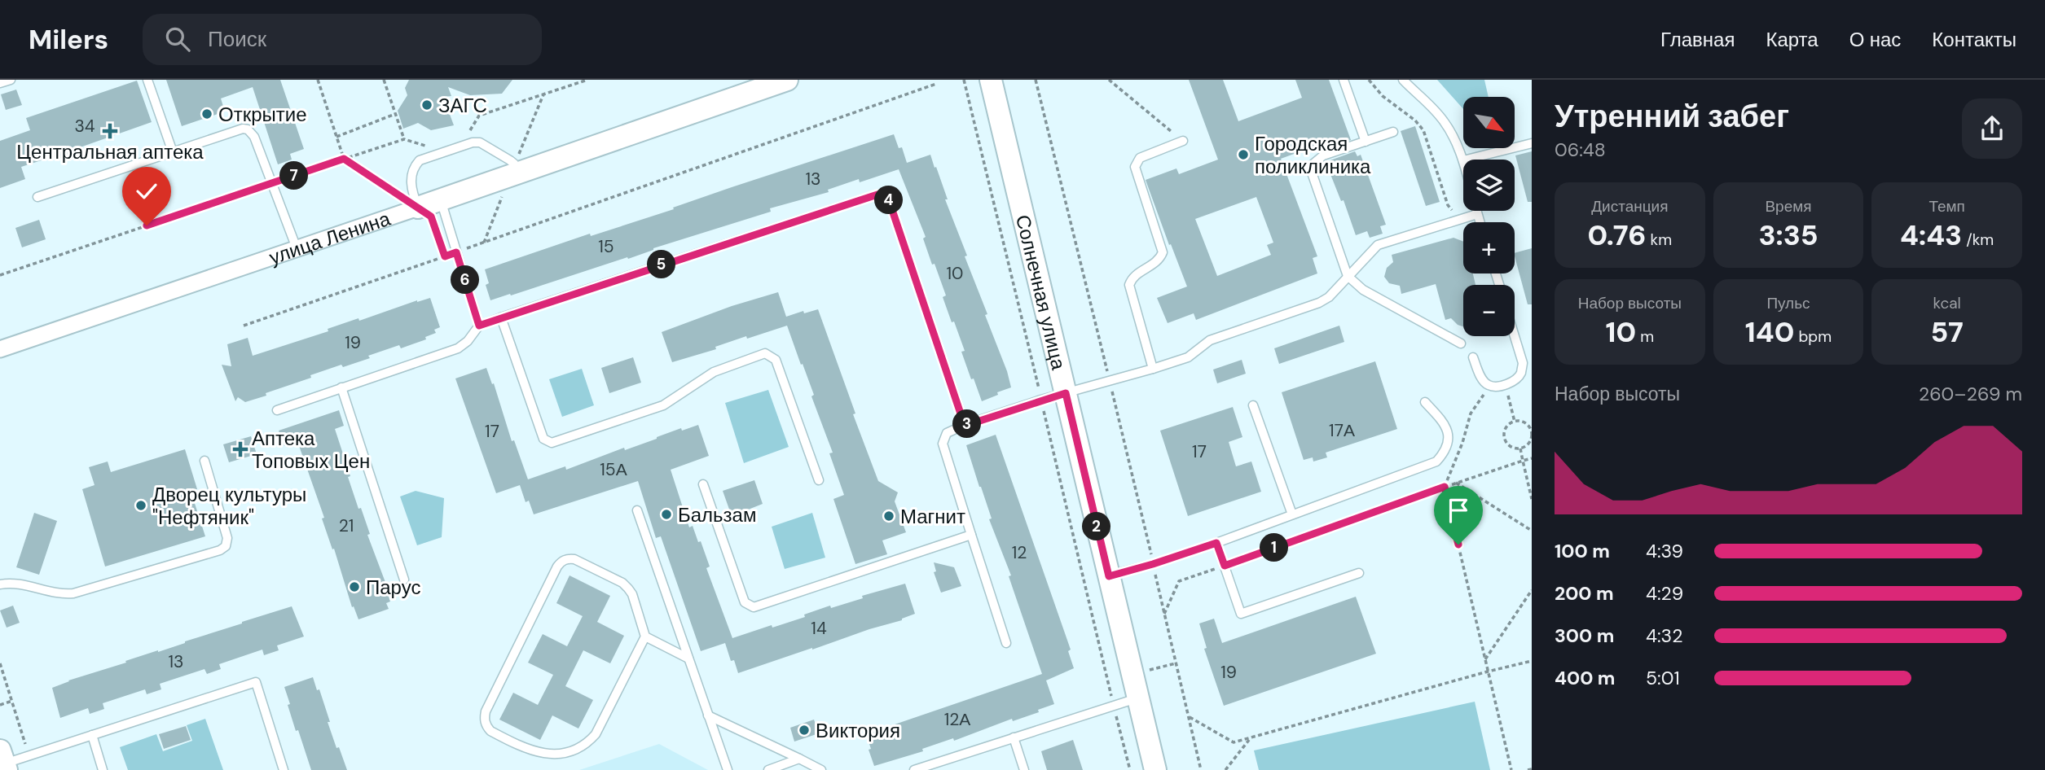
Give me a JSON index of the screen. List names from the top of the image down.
{
  "streets": {
    "street": ["улица Ленина", "Солнечная улица"]
  },
  "places": {
    "other": [
      "ЗАГС",
      "Открытие",
      "Городская поликлиника",
      "Дворец культуры \"Нефтяник\"",
      "Бальзам",
      "Магнит",
      "Парус",
      "Виктория"
    ],
    "health": ["Центральная аптека", "Аптека Топовых Цен"]
  },
  "house_numbers": [
    "34",
    "13",
    "15",
    "10",
    "19",
    "17А",
    "17",
    "17",
    "15А",
    "21",
    "12",
    "14",
    "13",
    "19",
    "12А"
  ],
  "north": "bottom right",
  "page": {
    "header": "Milers",
    "search": "Поиск",
    "nav": [
      "Главная",
      "Карта",
      "О нас",
      "Контакты"
    ],
    "heading": ["Утренний забег", "06:48"],
    "map_buttons": ["+", "−"],
    "pins": [
      "7",
      "4",
      "5",
      "6",
      "3",
      "2",
      "1"
    ],
    "stats": [
      ["Дистанция", "0.76 km"],
      ["Время", "3:35"],
      ["Темп", "4:43 /km"],
      ["Набор высоты", "10 m"],
      ["Пульс", "140 bpm"],
      ["kcal", "57"]
    ],
    "chart": ["Набор высоты", "260–269 m"],
    "list": [
      {
        "name": "100 m",
        "note": "4:39"
      },
      {
        "name": "200 m",
        "note": "4:29"
      },
      {
        "name": "300 m",
        "note": "4:32"
      },
      {
        "name": "400 m",
        "note": "5:01"
      }
    ]
  }
}
